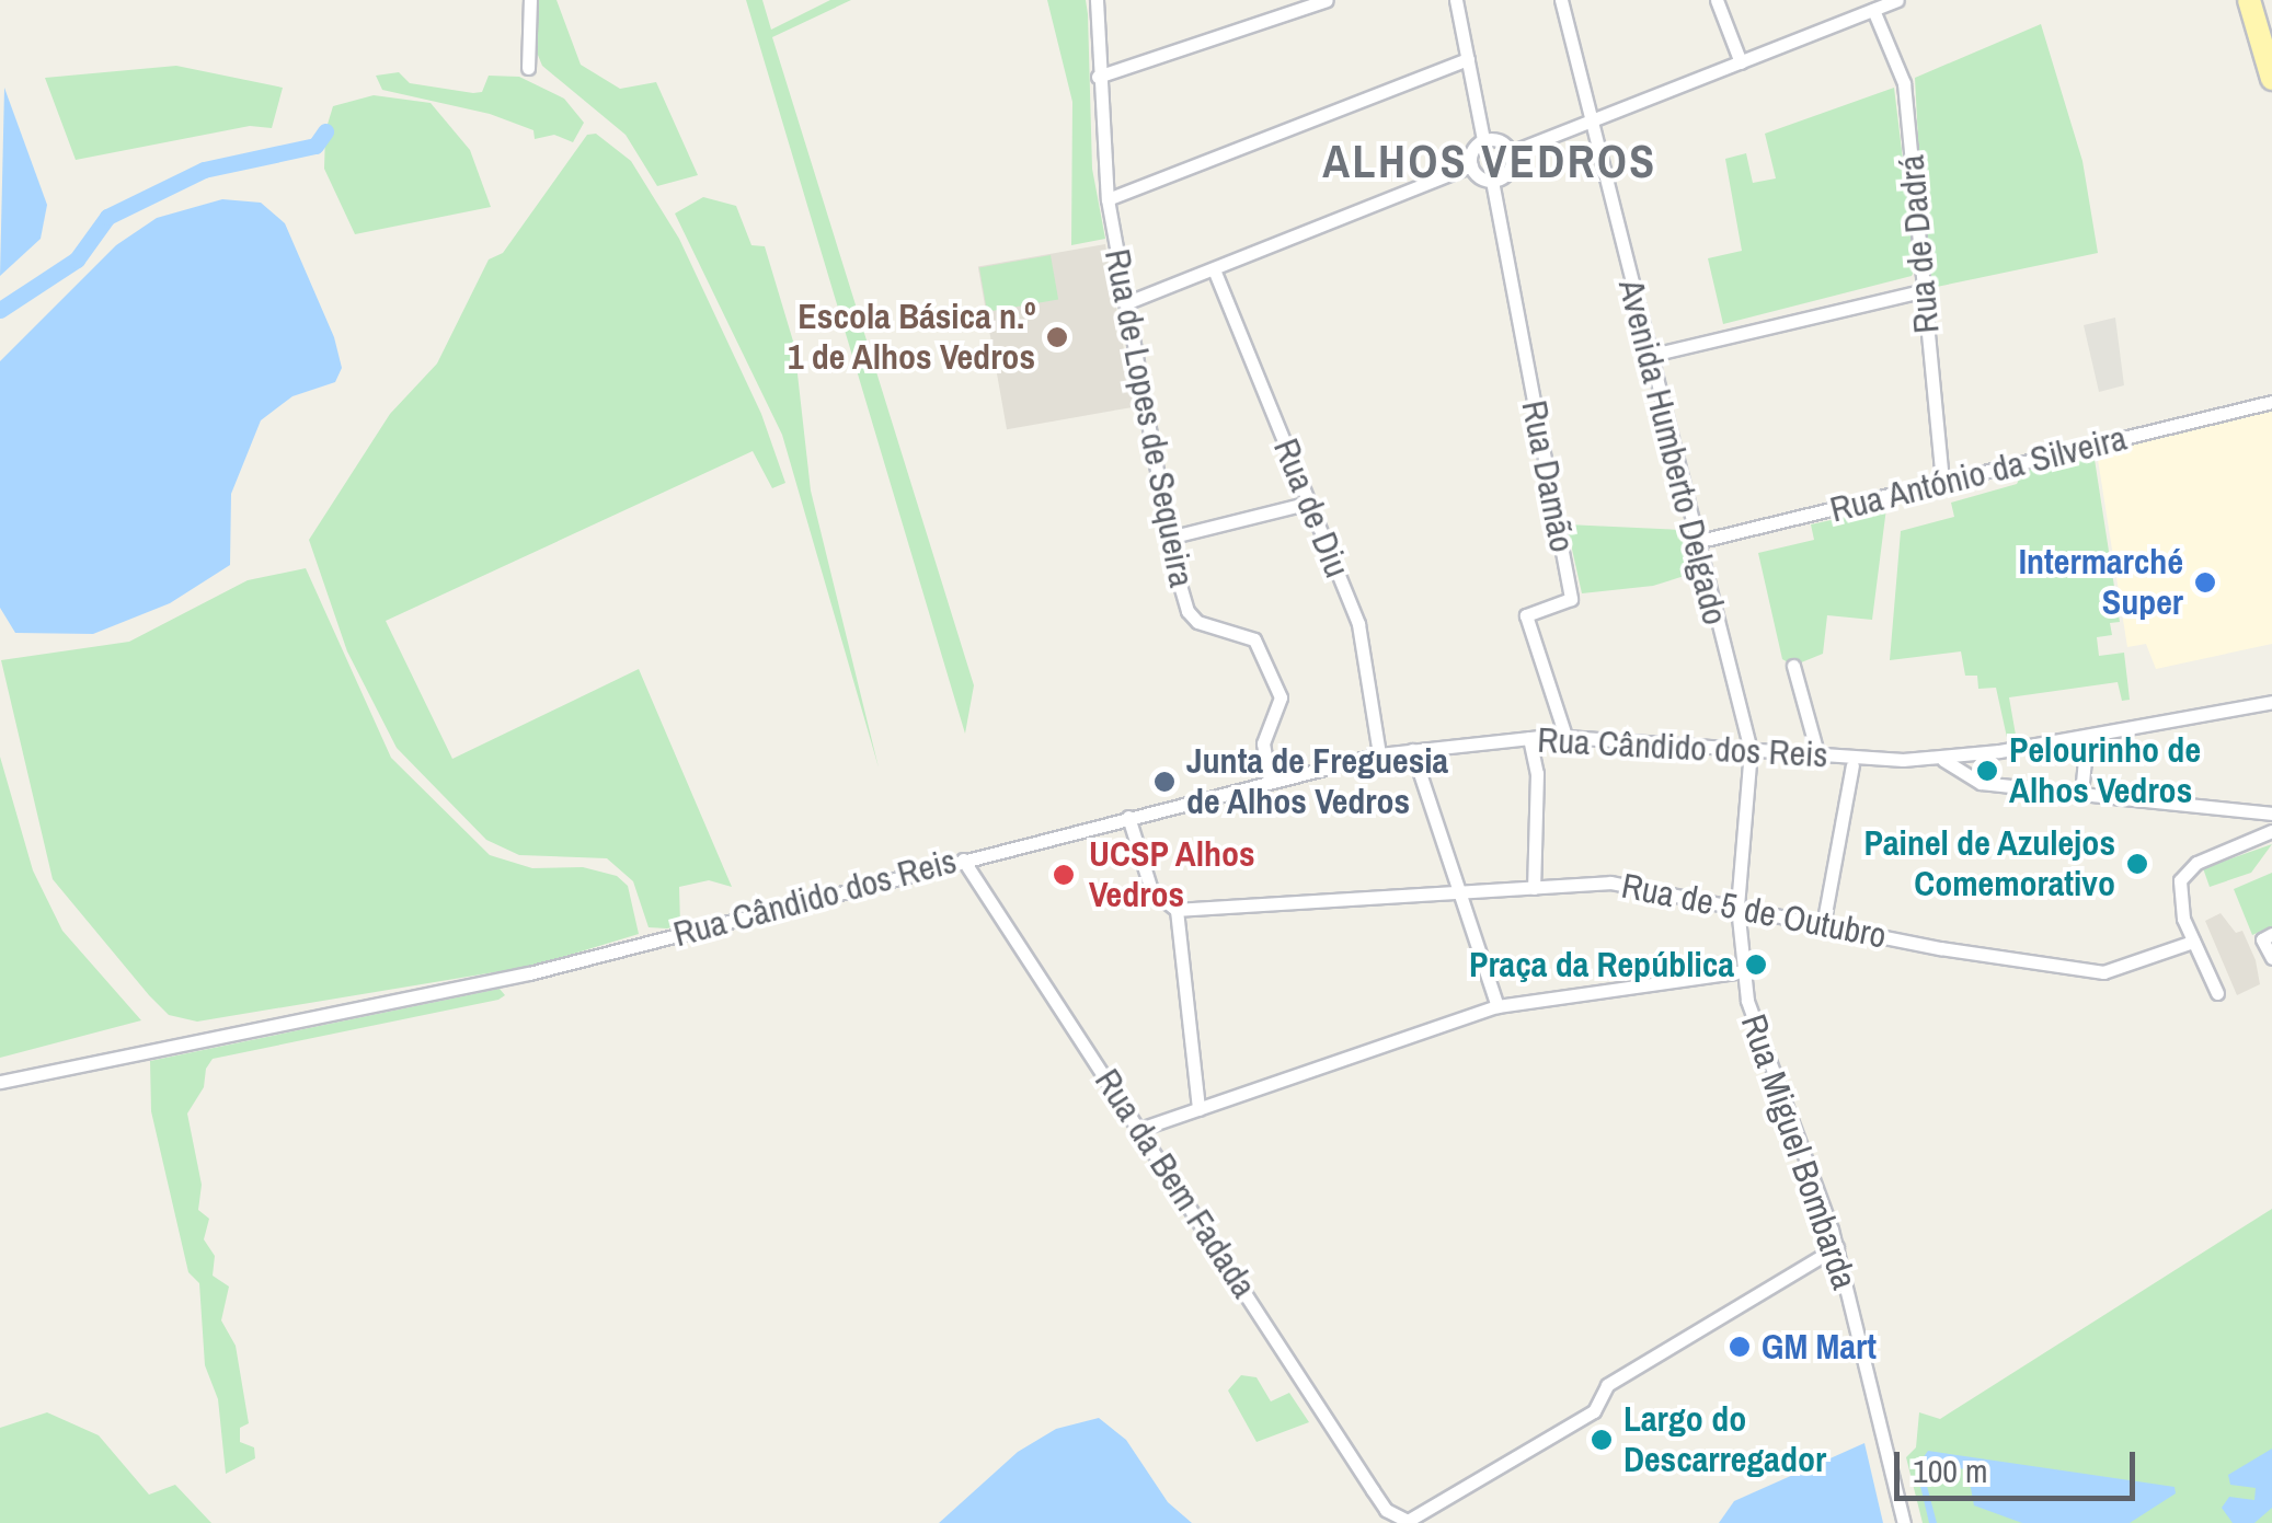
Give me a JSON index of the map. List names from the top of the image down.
{
  "streets": {
    "street": [
      "Rua de Dadrá",
      "Rua de Lopes de Sequeira",
      "Avenida Humberto Delgado",
      "Rua António da Silveira",
      "Rua Damão",
      "Rua de Diu",
      "Rua Cândido dos Reis",
      "Rua de 5 de Outubro",
      "Rua Miguel Bombarda",
      "Rua da Bem Fadada"
    ]
  },
  "crossings": [
    ["Rua de Dadrá", "Rua António da Silveira"],
    ["Rua de Lopes de Sequeira", "Rua Cândido dos Reis"],
    ["Avenida Humberto Delgado", "Rua António da Silveira"],
    ["Avenida Humberto Delgado", "Rua Cândido dos Reis"],
    ["Avenida Humberto Delgado", "Rua de 5 de Outubro"],
    ["Avenida Humberto Delgado", "Rua Miguel Bombarda"],
    ["Rua Damão", "Rua Cândido dos Reis"],
    ["Rua de Diu", "Rua Cândido dos Reis"],
    ["Rua Cândido dos Reis", "Rua da Bem Fadada"],
    ["Rua de 5 de Outubro", "Rua Miguel Bombarda"],
    ["Rua Miguel Bombarda", "Rua da Bem Fadada"]
  ],
  "districts": ["ALHOS VEDROS"],
  "places": [
    "Escola Básica n.º 1 de Alhos Vedros",
    "Intermarché Super",
    "Pelourinho de Alhos Vedros",
    "Junta de Freguesia de Alhos Vedros",
    "Painel de Azulejos Comemorativo",
    "UCSP Alhos Vedros",
    "Praça da República",
    "GM Mart",
    "Largo do Descarregador"
  ],
  "scale_bar": "100 m"
}
